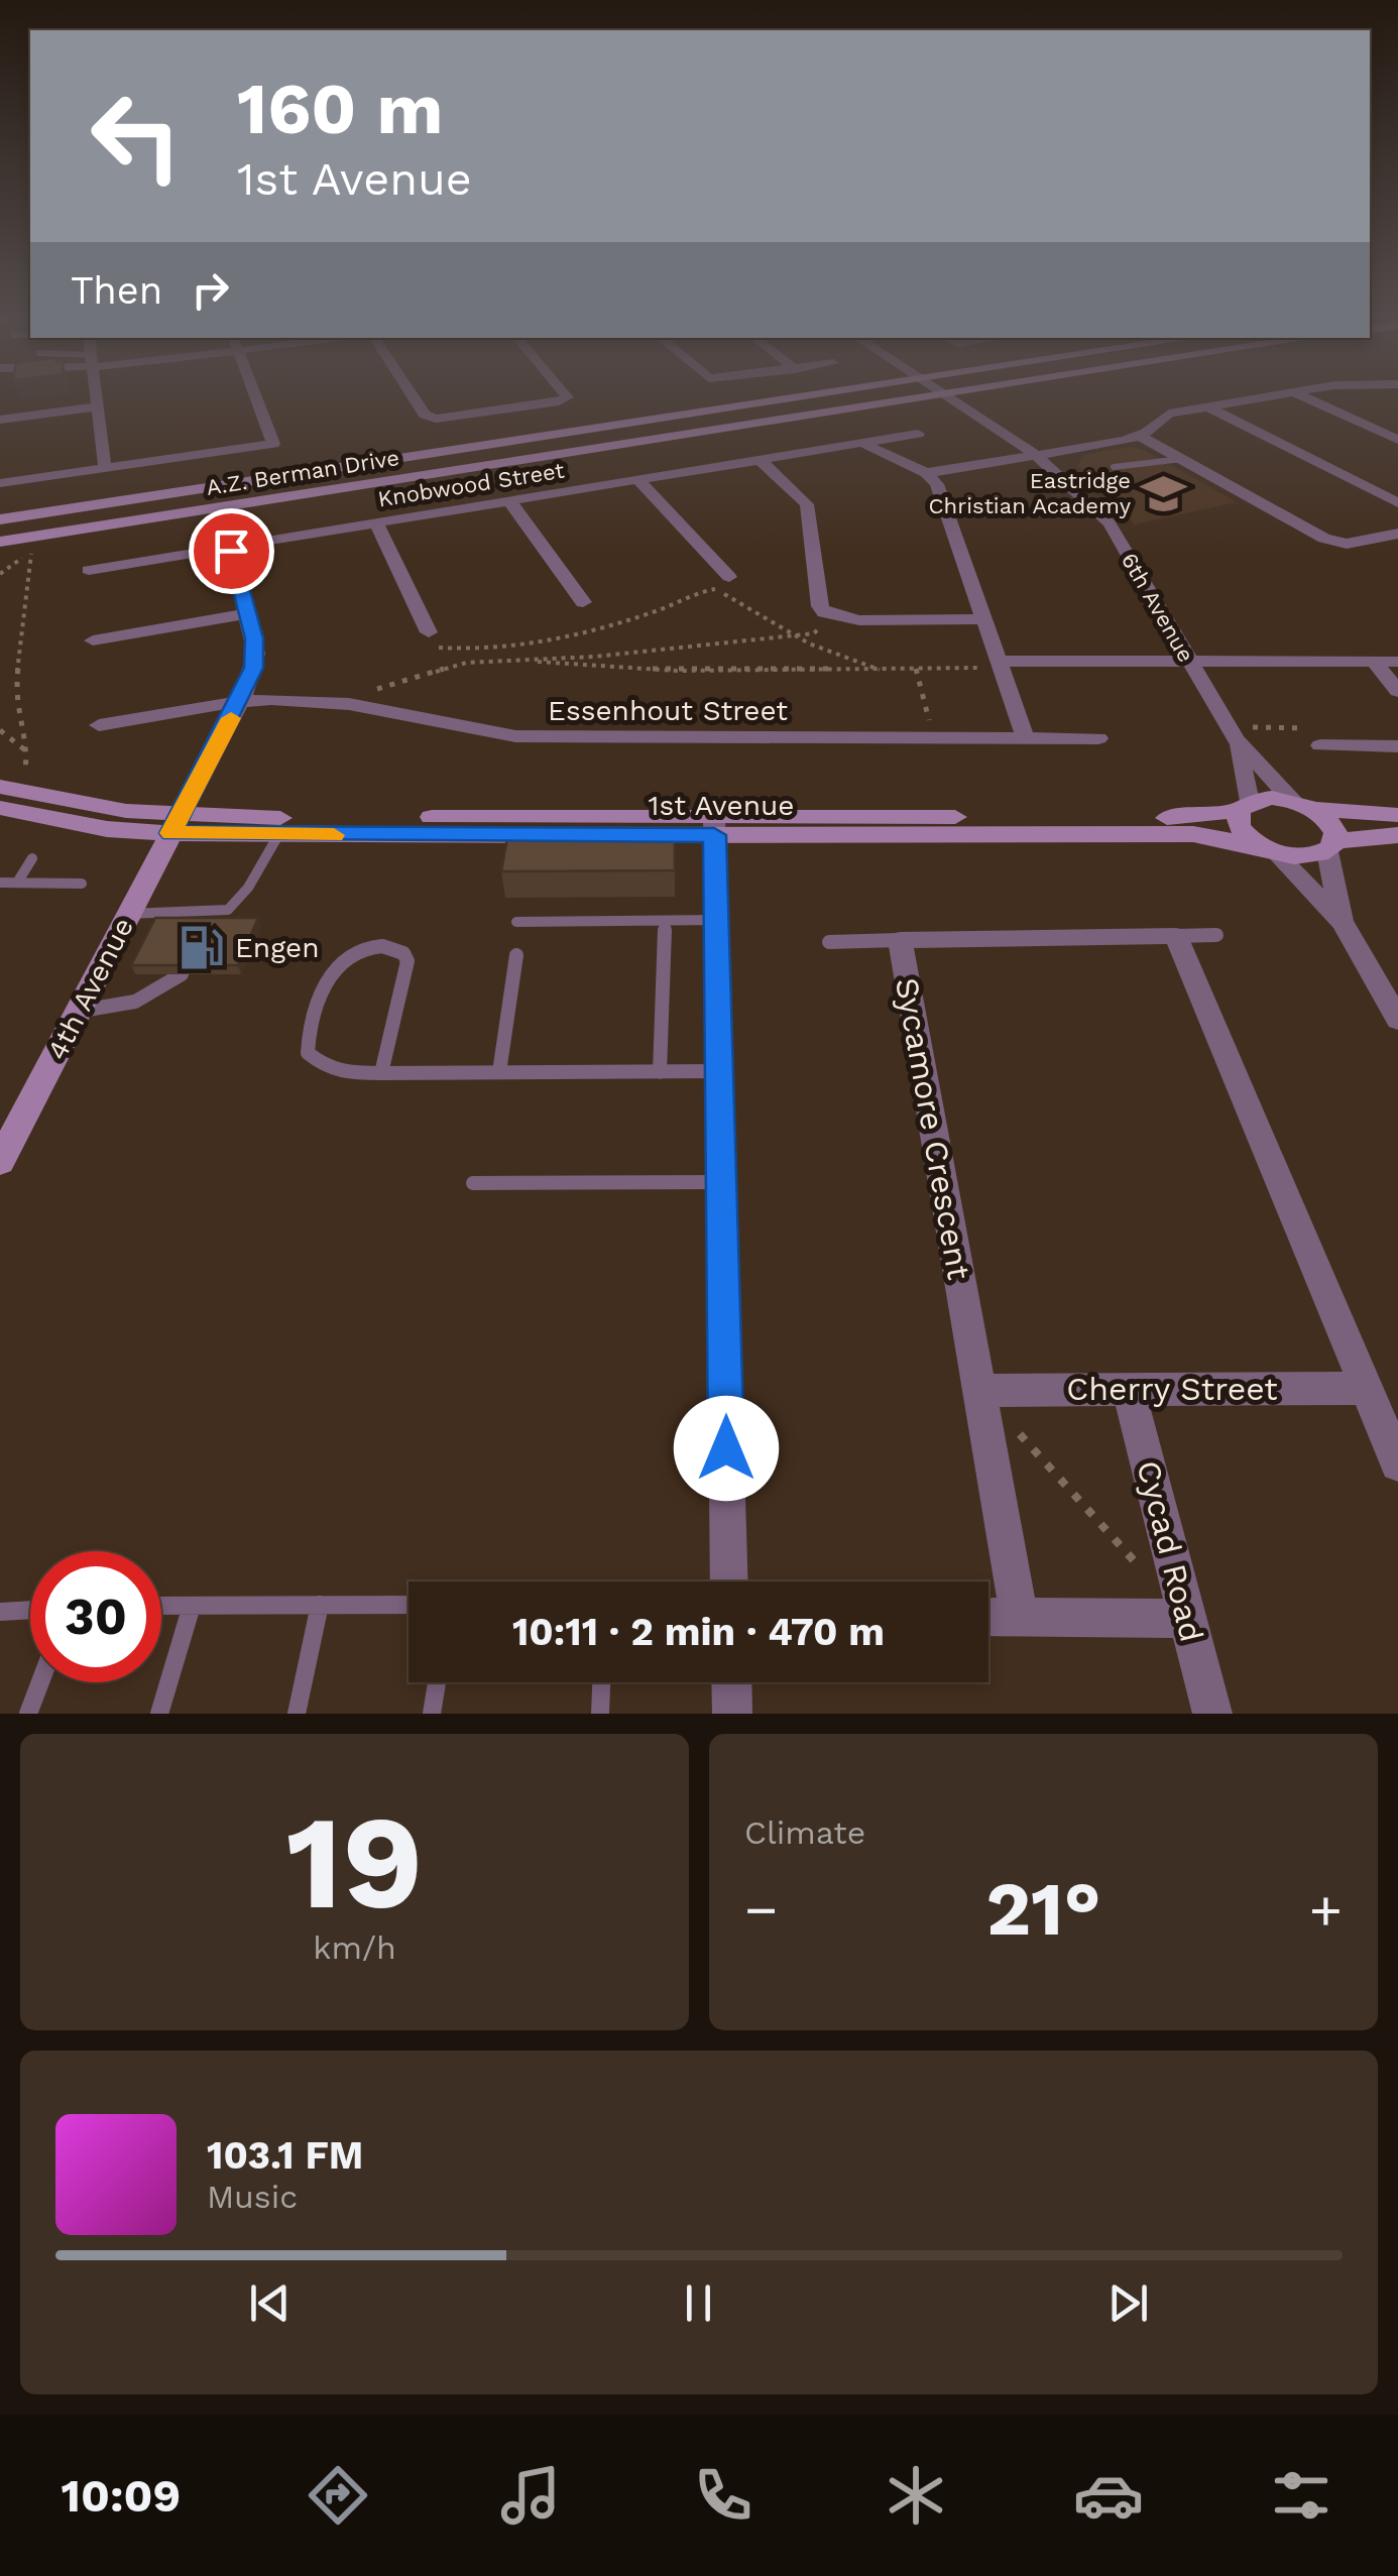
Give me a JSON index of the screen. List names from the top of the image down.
{
  "streets": {
    "main road": ["A.Z. Berman Drive", "1st Avenue", "4th Avenue"],
    "street": [
      "Knobwood Street",
      "6th Avenue",
      "Essenhout Street",
      "Sycamore Crescent",
      "Cherry Street",
      "Cycad Road"
    ]
  },
  "crossings": [
    ["6th Avenue", "1st Avenue"],
    ["1st Avenue", "4th Avenue"],
    ["Sycamore Crescent", "Cherry Street"],
    ["Cherry Street", "Cycad Road"]
  ],
  "places": {
    "school or university": ["Eastridge Christian Academy"],
    "fuel station": ["Engen"]
  },
  "page": {
    "turn": ["160 m", "1st Avenue"],
    "then": "Then",
    "limit": "30",
    "trip": "10:11 · 2 min · 470 m",
    "tile": [
      ["19", "km/h"],
      "Climate"
    ],
    "heat": ["−", "21°", "+"],
    "song": ["103.1 FM", "Music"],
    "tabs": "10:09"
  }
}
